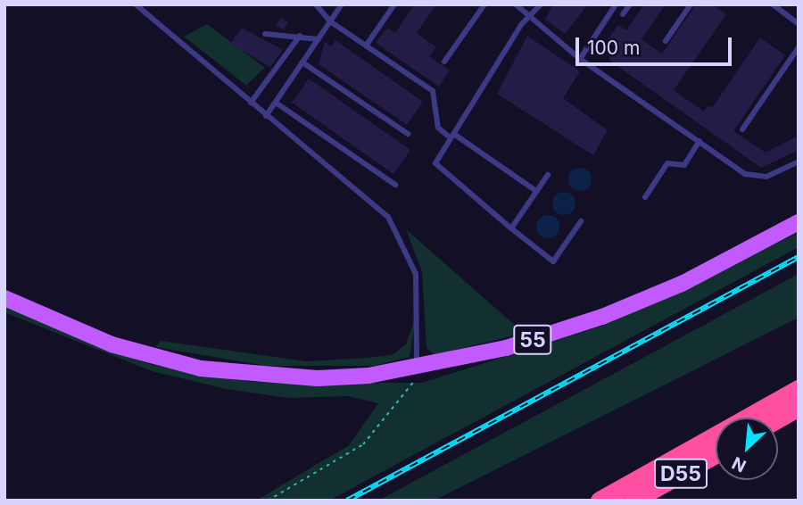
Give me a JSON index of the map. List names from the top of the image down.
{
  "streets": {
    "highway": ["D55"],
    "main road": ["55"]
  },
  "scale_bar": "100 m",
  "north": "bottom left"
}
